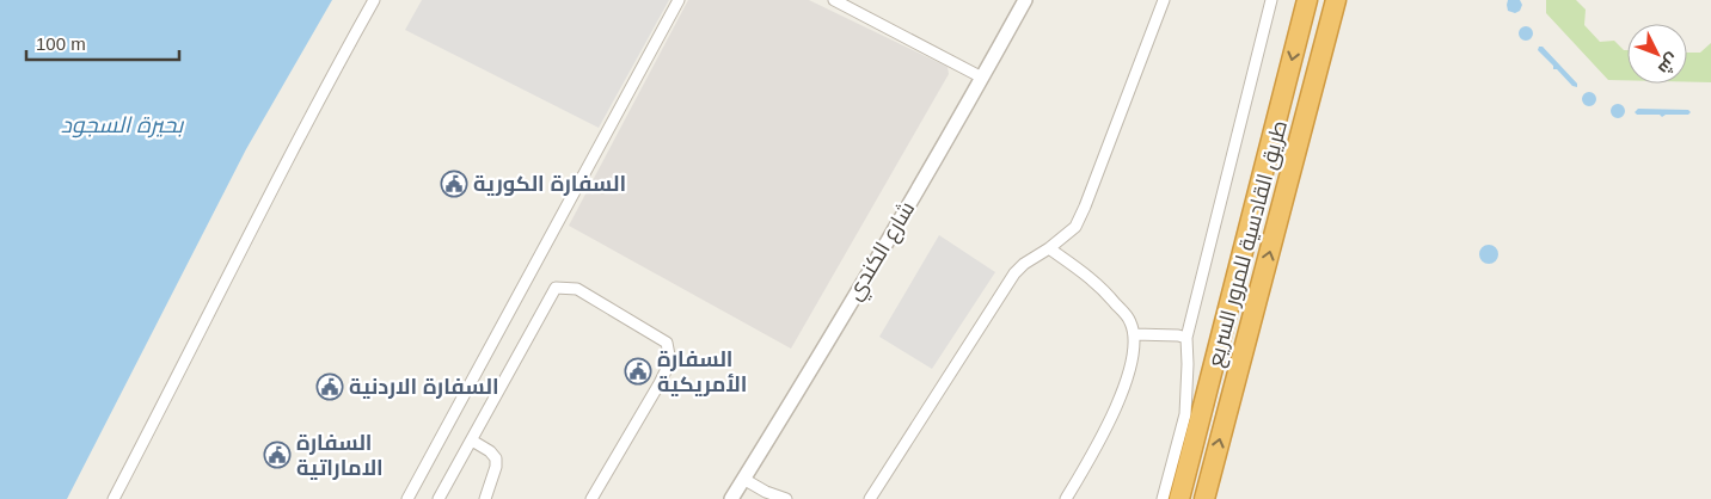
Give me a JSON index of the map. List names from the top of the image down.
{
  "streets": {
    "highway": ["طريق القادسية للمرور السريع"],
    "street": ["شارع الكندي"]
  },
  "water": ["بحيرة السجود"],
  "places": {
    "public building": [
      "السفارة الكورية",
      "السفارة الأمريكية",
      "السفارة الاردنية",
      "السفارة الاماراتية"
    ]
  },
  "scale_bar": "100 m",
  "north": "bottom right"
}
